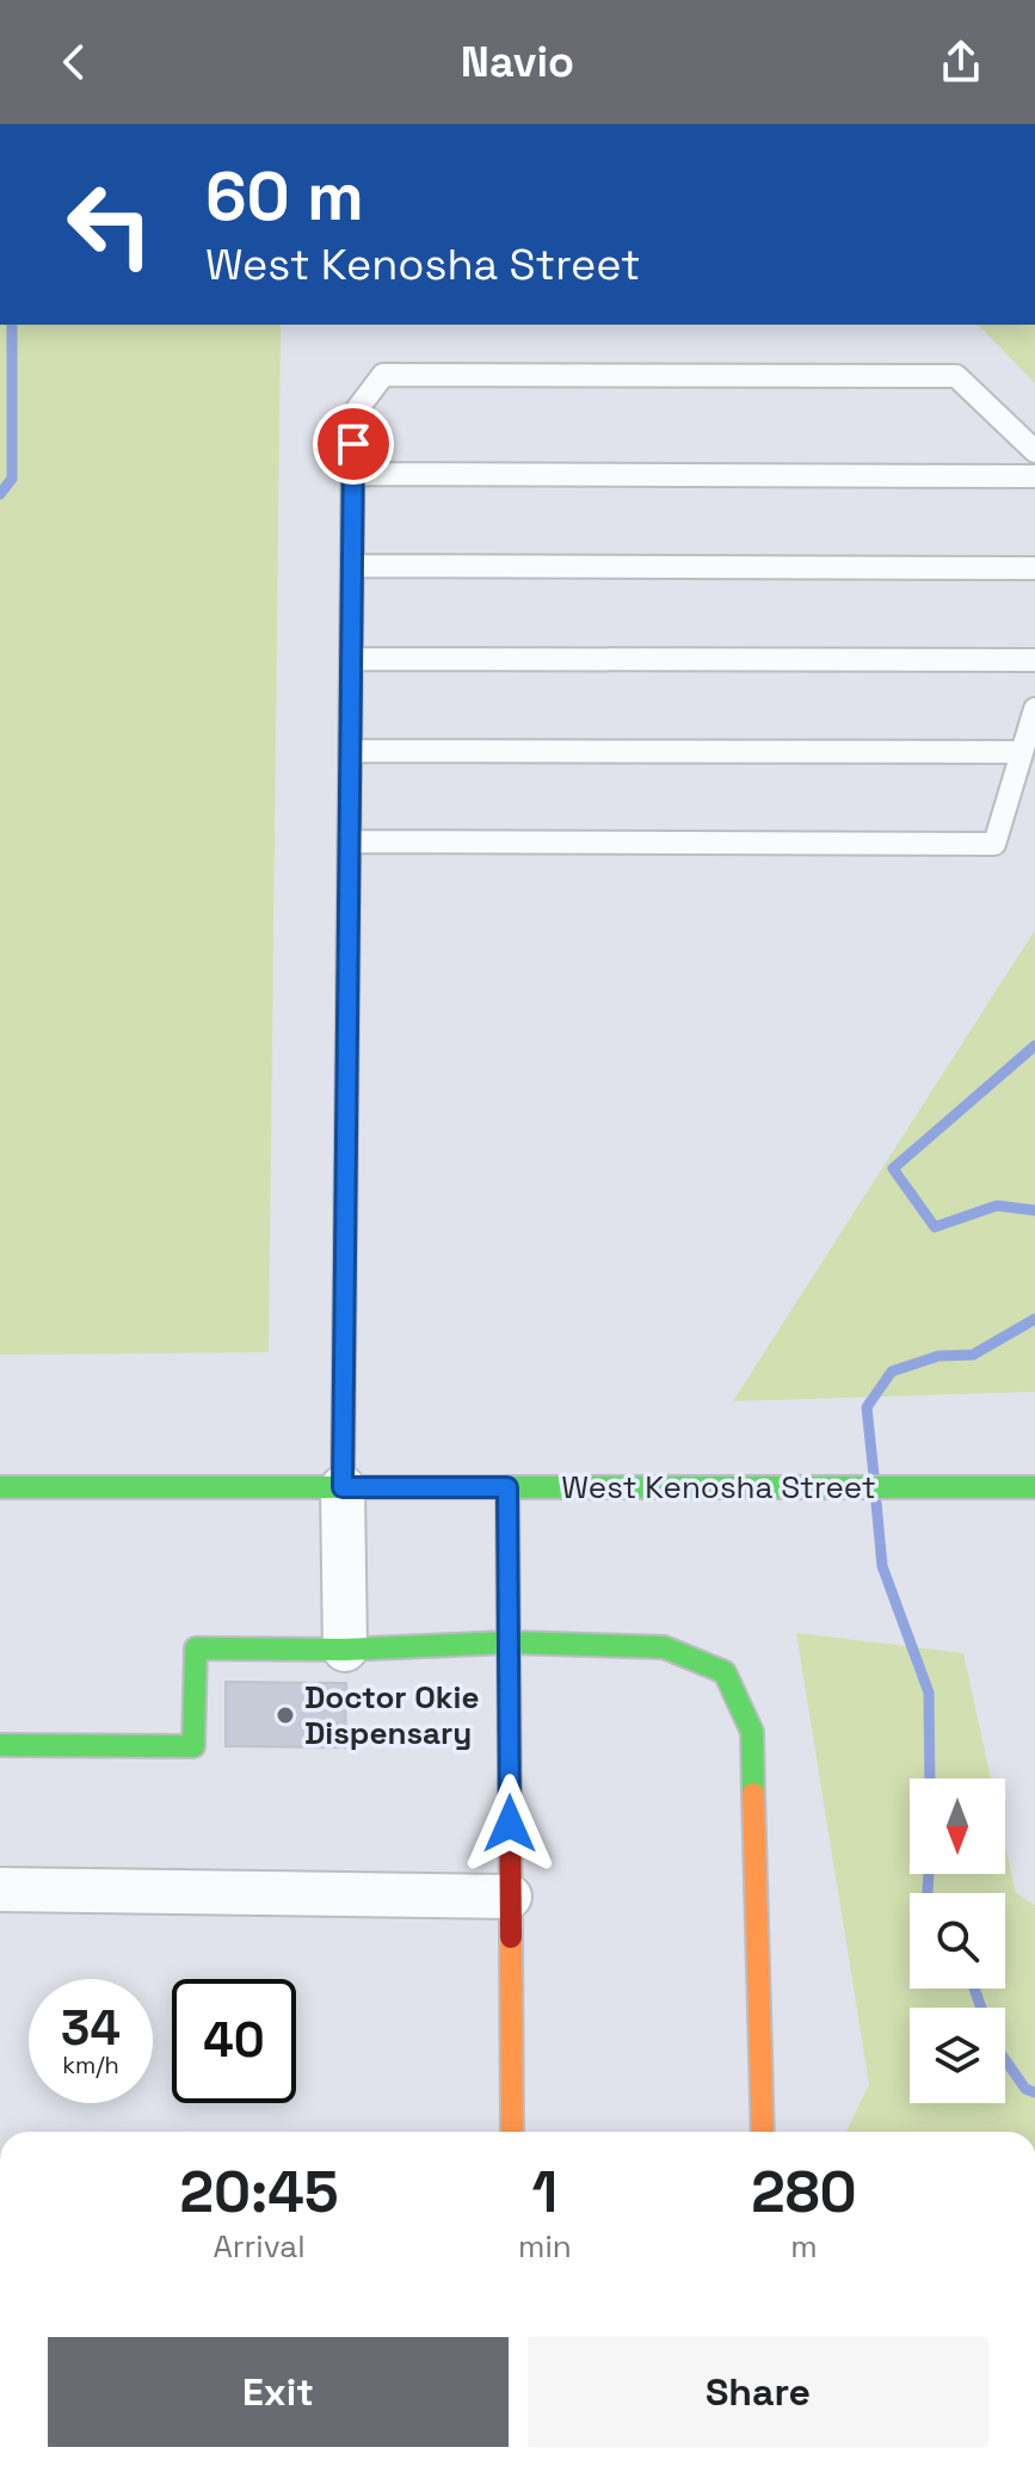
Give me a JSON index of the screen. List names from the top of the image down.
{
  "streets": {
    "street": ["West Kenosha Street"]
  },
  "places": ["Doctor Okie Dispensary"],
  "north": "bottom",
  "page": {
    "header": "Navio",
    "turn": ["60 m", "West Kenosha Street"],
    "speed": "34 km/h",
    "limit": "40",
    "eta": [
      "20:45",
      "Arrival",
      "1",
      "min",
      "280",
      "m"
    ],
    "buttons": ["Exit", "Share"]
  }
}
